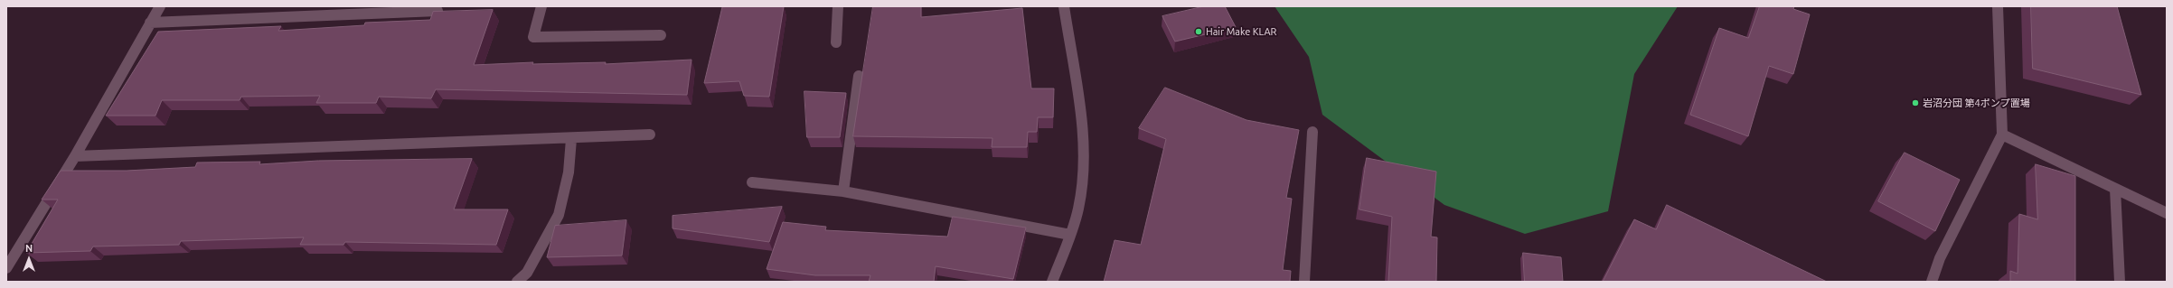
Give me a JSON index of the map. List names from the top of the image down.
{
  "places": ["Hair Make KLAR", "岩沼分団 第4ポンプ置場"],
  "north": "top"
}
